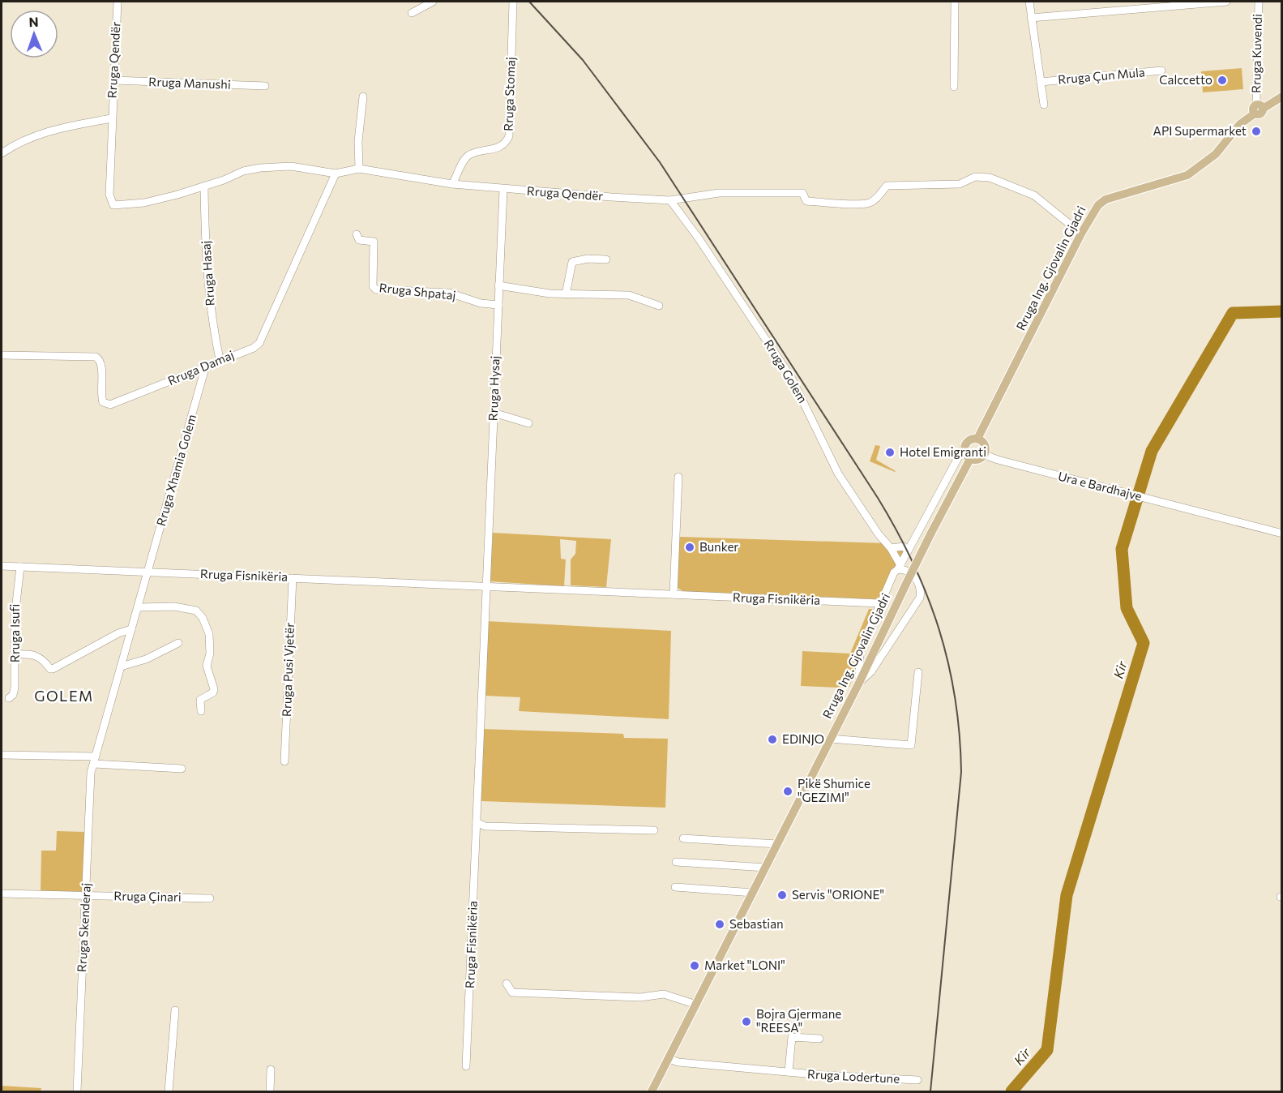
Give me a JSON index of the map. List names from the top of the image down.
{
  "streets": {
    "main road": ["Rruga Ing. Gjovalin Gjadri"],
    "street": [
      "Rruga Kuvendi",
      "Rruga Qendër",
      "Rruga Çun Mula",
      "Rruga Manushi",
      "Rruga Stomaj",
      "Rruga Hasaj",
      "Rruga Shpataj",
      "Rruga Damaj",
      "Rruga Golem",
      "Rruga Hysaj",
      "Rruga Xhamia Golem",
      "Ura e Bardhajve",
      "Rruga Fisnikëria",
      "Rruga Isufi",
      "Rruga Pusi Vjetër",
      "Rruga Çinari",
      "Rruga Skenderaj",
      "Rruga Lodertune"
    ]
  },
  "crossings": [
    ["Rruga Kuvendi", "Rruga Ing. Gjovalin Gjadri"],
    ["Rruga Qendër", "Rruga Manushi"],
    ["Rruga Qendër", "Rruga Stomaj"],
    ["Rruga Qendër", "Rruga Ing. Gjovalin Gjadri"],
    ["Rruga Qendër", "Rruga Hasaj"],
    ["Rruga Qendër", "Rruga Damaj"],
    ["Rruga Qendër", "Rruga Golem"],
    ["Rruga Qendër", "Rruga Hysaj"],
    ["Rruga Ing. Gjovalin Gjadri", "Ura e Bardhajve"],
    ["Rruga Ing. Gjovalin Gjadri", "Rruga Lodertune"],
    ["Rruga Hasaj", "Rruga Damaj"],
    ["Rruga Shpataj", "Rruga Hysaj"],
    ["Rruga Damaj", "Rruga Xhamia Golem"],
    ["Rruga Hysaj", "Rruga Fisnikëria"],
    ["Rruga Xhamia Golem", "Rruga Fisnikëria"],
    ["Rruga Xhamia Golem", "Rruga Skenderaj"],
    ["Rruga Fisnikëria", "Rruga Isufi"],
    ["Rruga Fisnikëria", "Rruga Pusi Vjetër"],
    ["Rruga Fisnikëria", "Rruga Skenderaj"],
    ["Rruga Çinari", "Rruga Skenderaj"]
  ],
  "districts": ["GOLEM"],
  "water": ["Kir"],
  "places": [
    "Calccetto",
    "API Supermarket",
    "Hotel Emigranti",
    "Bunker",
    "EDINJO",
    "Pikë Shumice \"GEZIMI\"",
    "Servis \"ORIONE\"",
    "Sebastian",
    "Market \"LONI\"",
    "Bojra Gjermane \"REESA\""
  ],
  "north": "top"
}
